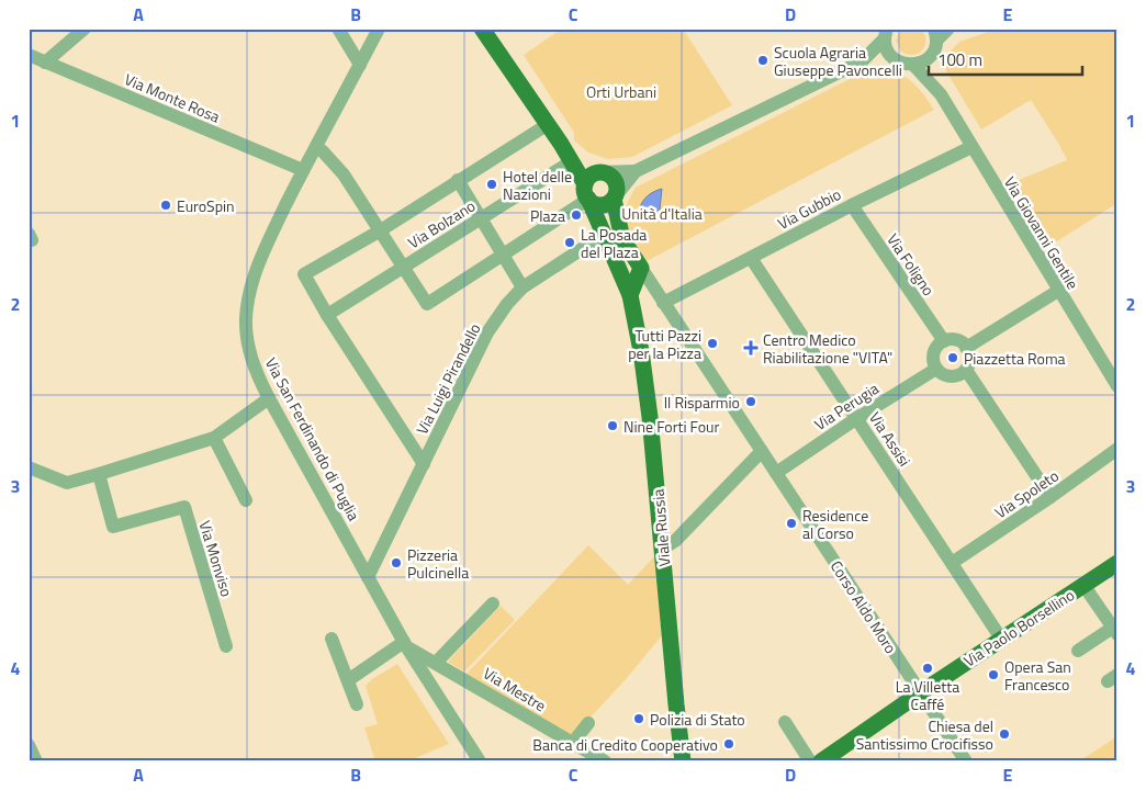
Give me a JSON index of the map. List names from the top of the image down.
{
  "streets": {
    "main road": ["Viale Russia", "Corso Aldo Moro", "Via Paolo Borsellino"],
    "street": [
      "Via Monte Rosa",
      "Via Gubbio",
      "Via Bolzano",
      "Via Giovanni Gentile",
      "Via Foligno",
      "Via Luigi Pirandello",
      "Via Perugia",
      "Via San Ferdinando di Puglia",
      "Via Assisi",
      "Via Spoleto",
      "Via Monviso",
      "Via Mestre"
    ]
  },
  "crossings": [
    ["Via Monte Rosa", "Via San Ferdinando di Puglia"],
    ["Via Gubbio", "Via Giovanni Gentile"],
    ["Via Gubbio", "Via Foligno"],
    ["Via Gubbio", "Via Assisi"],
    ["Via Gubbio", "Corso Aldo Moro"],
    ["Via Bolzano", "Viale Russia"],
    ["Via Foligno", "Via Perugia"],
    ["Via Luigi Pirandello", "Via San Ferdinando di Puglia"],
    ["Via Luigi Pirandello", "Viale Russia"],
    ["Via Perugia", "Via Assisi"],
    ["Via Perugia", "Corso Aldo Moro"],
    ["Via San Ferdinando di Puglia", "Via Mestre"],
    ["Via Assisi", "Via Spoleto"],
    ["Via Assisi", "Via Paolo Borsellino"],
    ["Viale Russia", "Corso Aldo Moro"],
    ["Corso Aldo Moro", "Via Paolo Borsellino"]
  ],
  "parks": ["Orti Urbani", "Unità d'Italia"],
  "places": {
    "other": [
      "Scuola Agraria Giuseppe Pavoncelli",
      "Hotel delle Nazioni",
      "EuroSpin",
      "Plaza",
      "La Posada del Plaza",
      "Tutti Pazzi per la Pizza",
      "Piazzetta Roma",
      "Il Risparmio",
      "Nine Forti Four",
      "Residence al Corso",
      "Pizzeria Pulcinella",
      "La Villetta Caffé",
      "Opera San Francesco",
      "Polizia di Stato",
      "Chiesa del Santissimo Crocifisso",
      "Banca di Credito Cooperativo"
    ],
    "health": ["Centro Medico Riabilitazione \"VITA\""]
  },
  "scale_bar": "100 m",
  "grid": {
    "columns": [
      "A",
      "B",
      "C",
      "D",
      "E"
    ],
    "rows": [
      "1",
      "2",
      "3",
      "4"
    ]
  }
}
